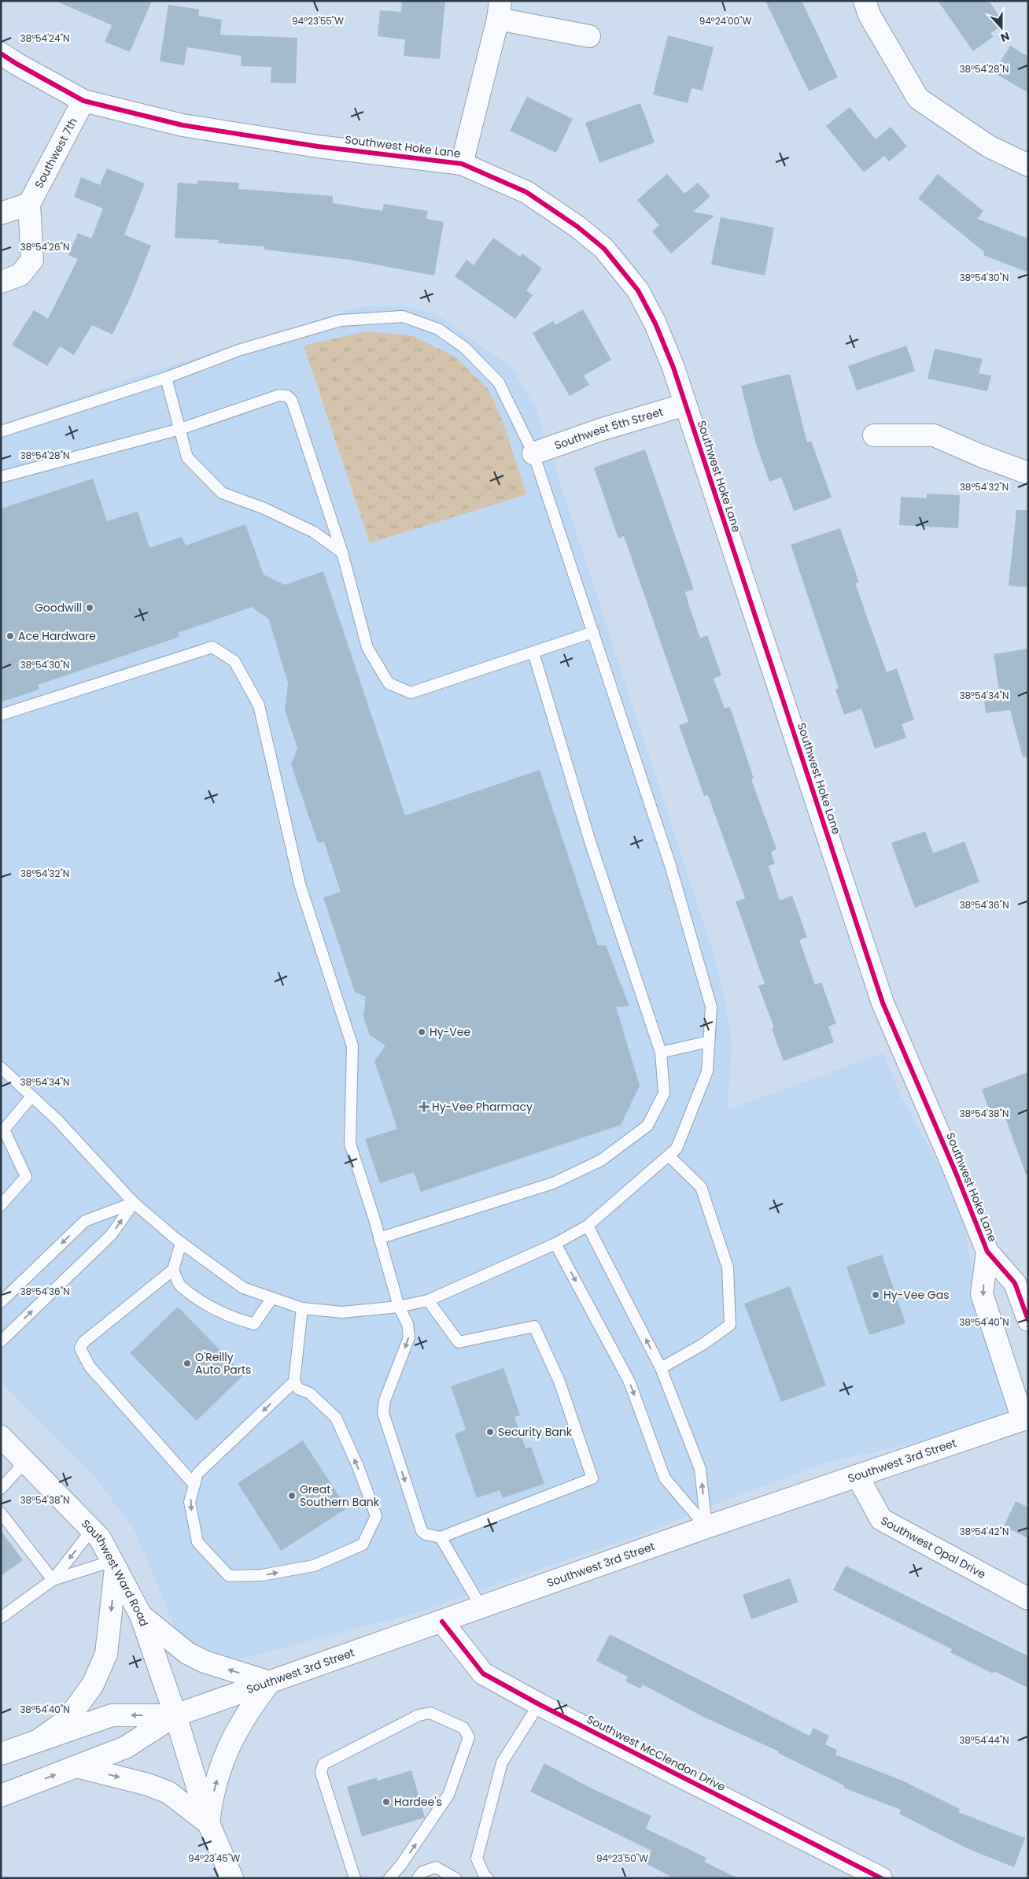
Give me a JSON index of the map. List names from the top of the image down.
{
  "streets": {
    "street": [
      "Southwest Hoke Lane",
      "Southwest 7th",
      "Southwest 5th Street",
      "Southwest 3rd Street",
      "Southwest Opal Drive",
      "Southwest Ward Road",
      "Southwest McClendon Drive"
    ]
  },
  "crossings": [
    ["Southwest Hoke Lane", "Southwest 7th"],
    ["Southwest Hoke Lane", "Southwest 5th Street"],
    ["Southwest Hoke Lane", "Southwest 3rd Street"],
    ["Southwest 3rd Street", "Southwest Opal Drive"],
    ["Southwest 3rd Street", "Southwest Ward Road"],
    ["Southwest 3rd Street", "Southwest McClendon Drive"]
  ],
  "places": {
    "other": [
      "Goodwill",
      "Ace Hardware",
      "Hy-Vee",
      "Hy-Vee Gas",
      "O'Reilly Auto Parts",
      "Security Bank",
      "Great Southern Bank",
      "Hardee's"
    ],
    "health": ["Hy-Vee Pharmacy"]
  },
  "north": "bottom",
  "coordinates": [
    "94°23'55\"W",
    "94°24'00\"W",
    "38°54'24\"N",
    "38°54'28\"N",
    "38°54'26\"N",
    "38°54'30\"N",
    "38°54'32\"N",
    "38°54'34\"N",
    "38°54'36\"N",
    "38°54'38\"N",
    "38°54'40\"N",
    "38°54'42\"N",
    "38°54'44\"N",
    "94°23'45\"W",
    "94°23'50\"W"
  ]
}
